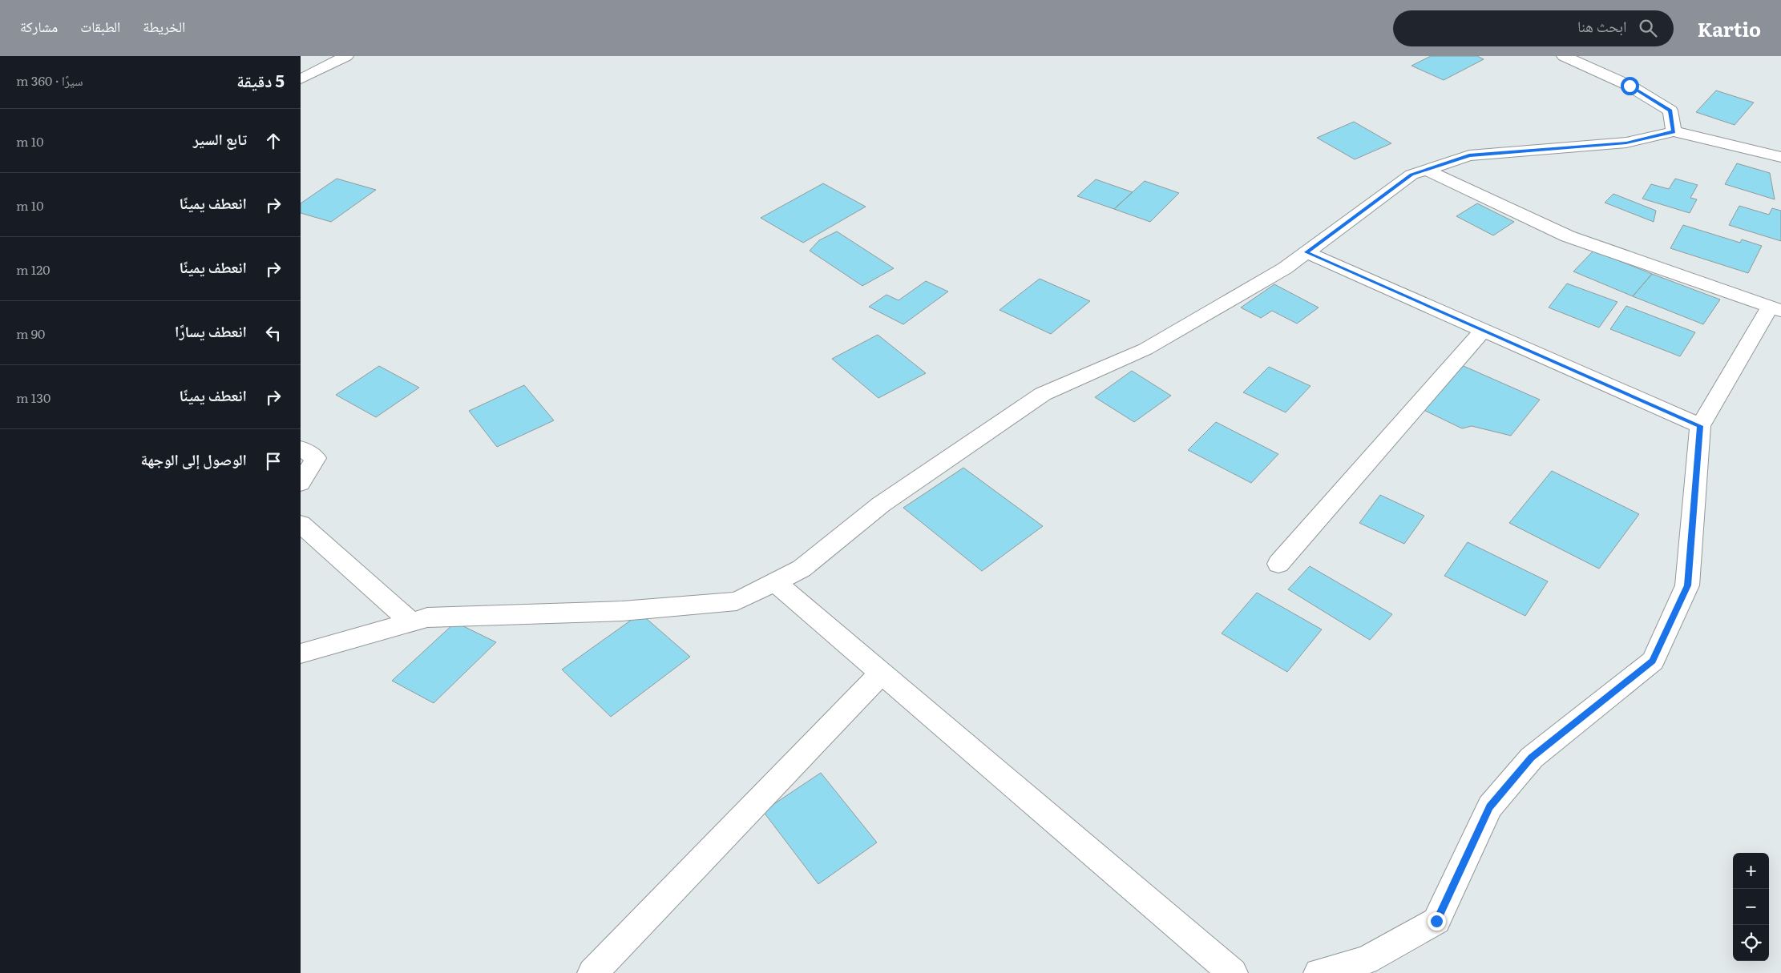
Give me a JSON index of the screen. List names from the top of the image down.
{
  "page": {
    "header": "Kartio",
    "search": "ابحث هنا",
    "nav": ["الخريطة", "الطبقات", "مشاركة"],
    "heading": ["5 دقيقة", "سيرًا · 360 m"],
    "list": [
      ["تابع السير", "10 m"],
      ["انعطف يمينًا", "10 m"],
      ["انعطف يمينًا", "120 m"],
      ["انعطف يسارًا", "90 m"],
      ["انعطف يمينًا", "130 m"],
      "الوصول إلى الوجهة"
    ],
    "map_buttons": ["+", "−"]
  }
}
